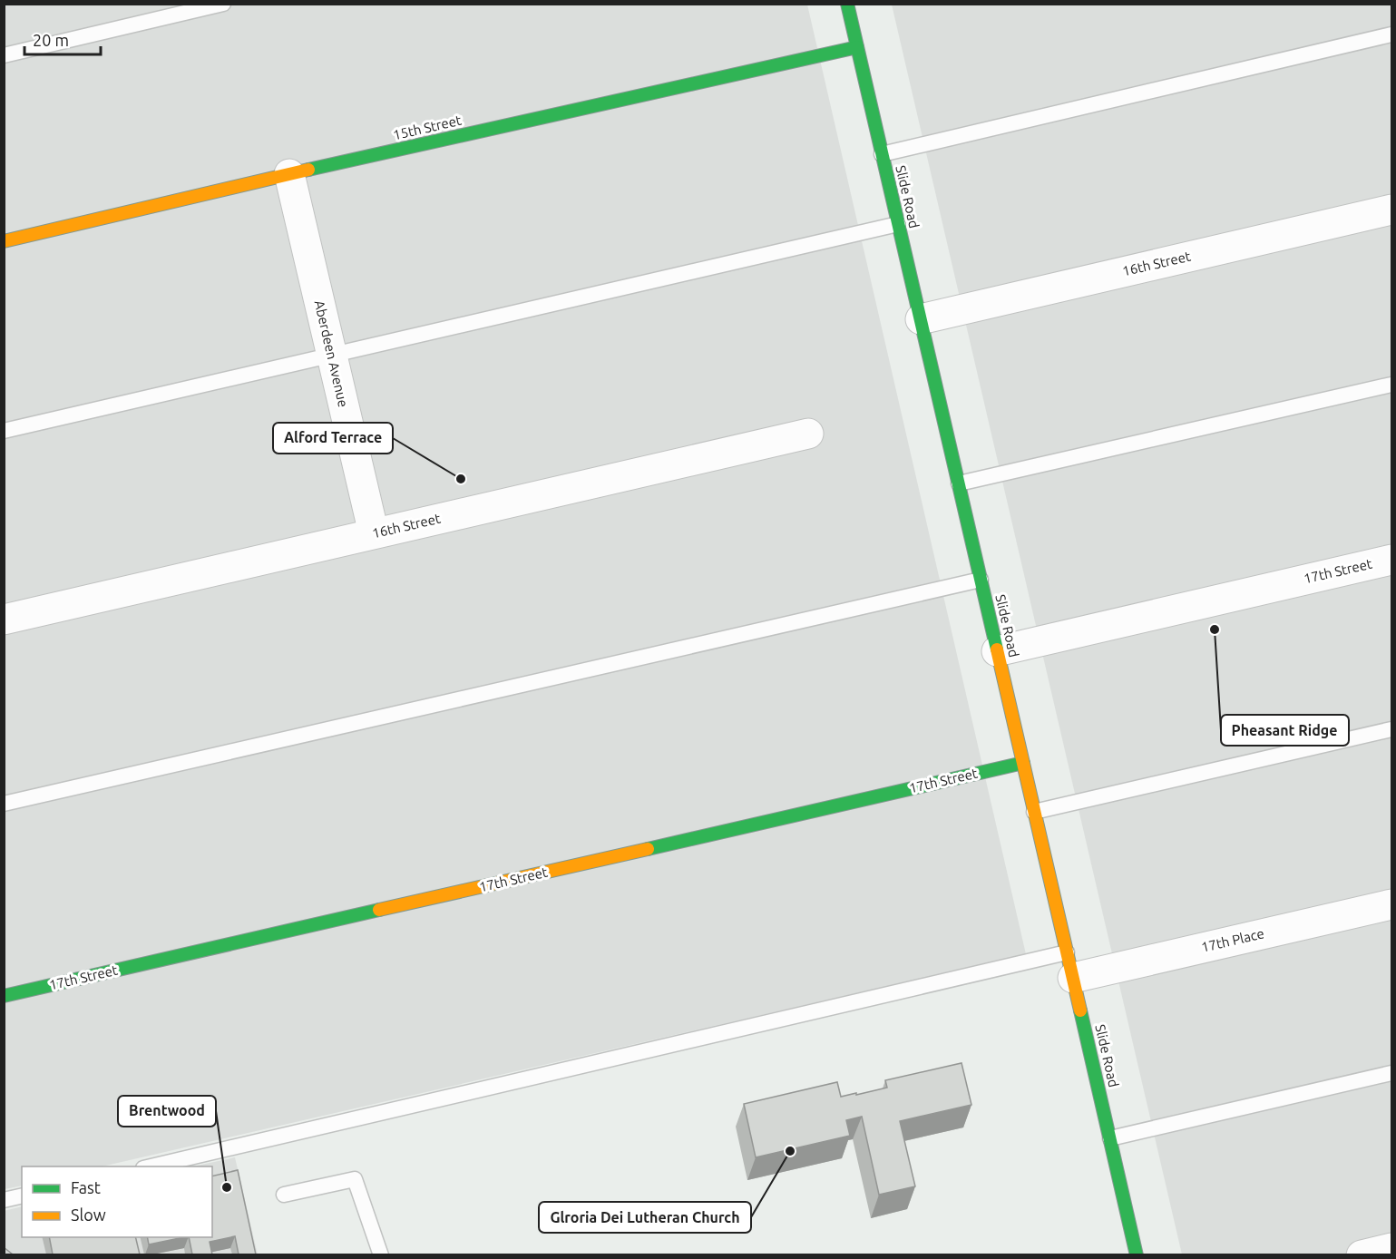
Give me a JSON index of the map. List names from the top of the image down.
{
  "streets": {
    "street": [
      "15th Street",
      "Slide Road",
      "16th Street",
      "Aberdeen Avenue",
      "17th Street",
      "17th Place"
    ]
  },
  "crossings": [
    ["15th Street", "Slide Road"],
    ["15th Street", "Aberdeen Avenue"],
    ["Slide Road", "16th Street"],
    ["Slide Road", "17th Street"],
    ["Slide Road", "17th Place"],
    ["16th Street", "Aberdeen Avenue"]
  ],
  "places": [
    "Alford Terrace",
    "Pheasant Ridge",
    "Glroria Dei Lutheran Church",
    "Brentwood"
  ],
  "legend": ["Fast", "Slow"],
  "scale_bar": "20 m"
}
